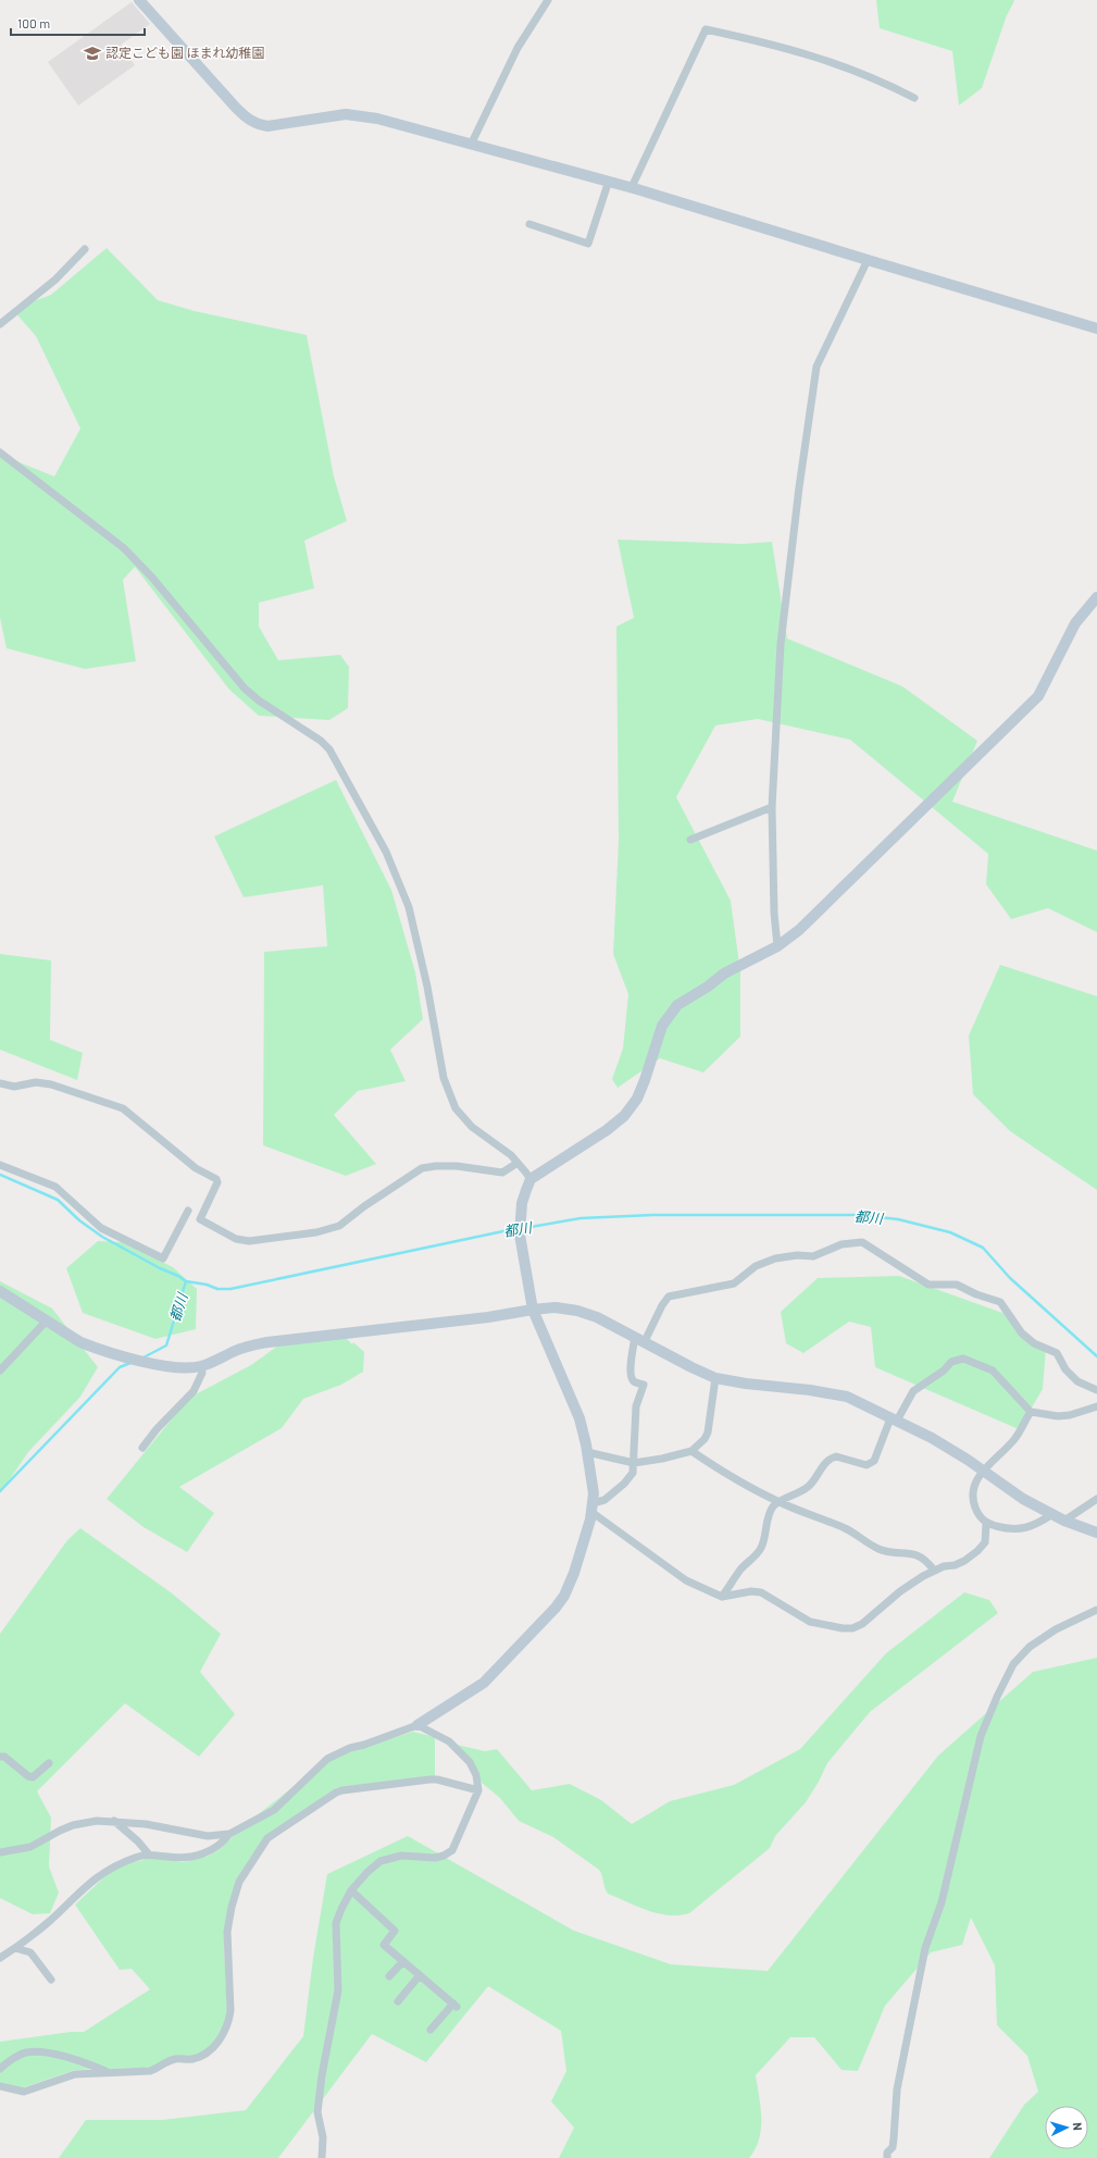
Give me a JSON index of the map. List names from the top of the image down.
{
  "water": ["都川"],
  "places": {
    "school or university": ["認定こども園 ほまれ幼稚園"]
  },
  "scale_bar": "100 m",
  "north": "right"
}
